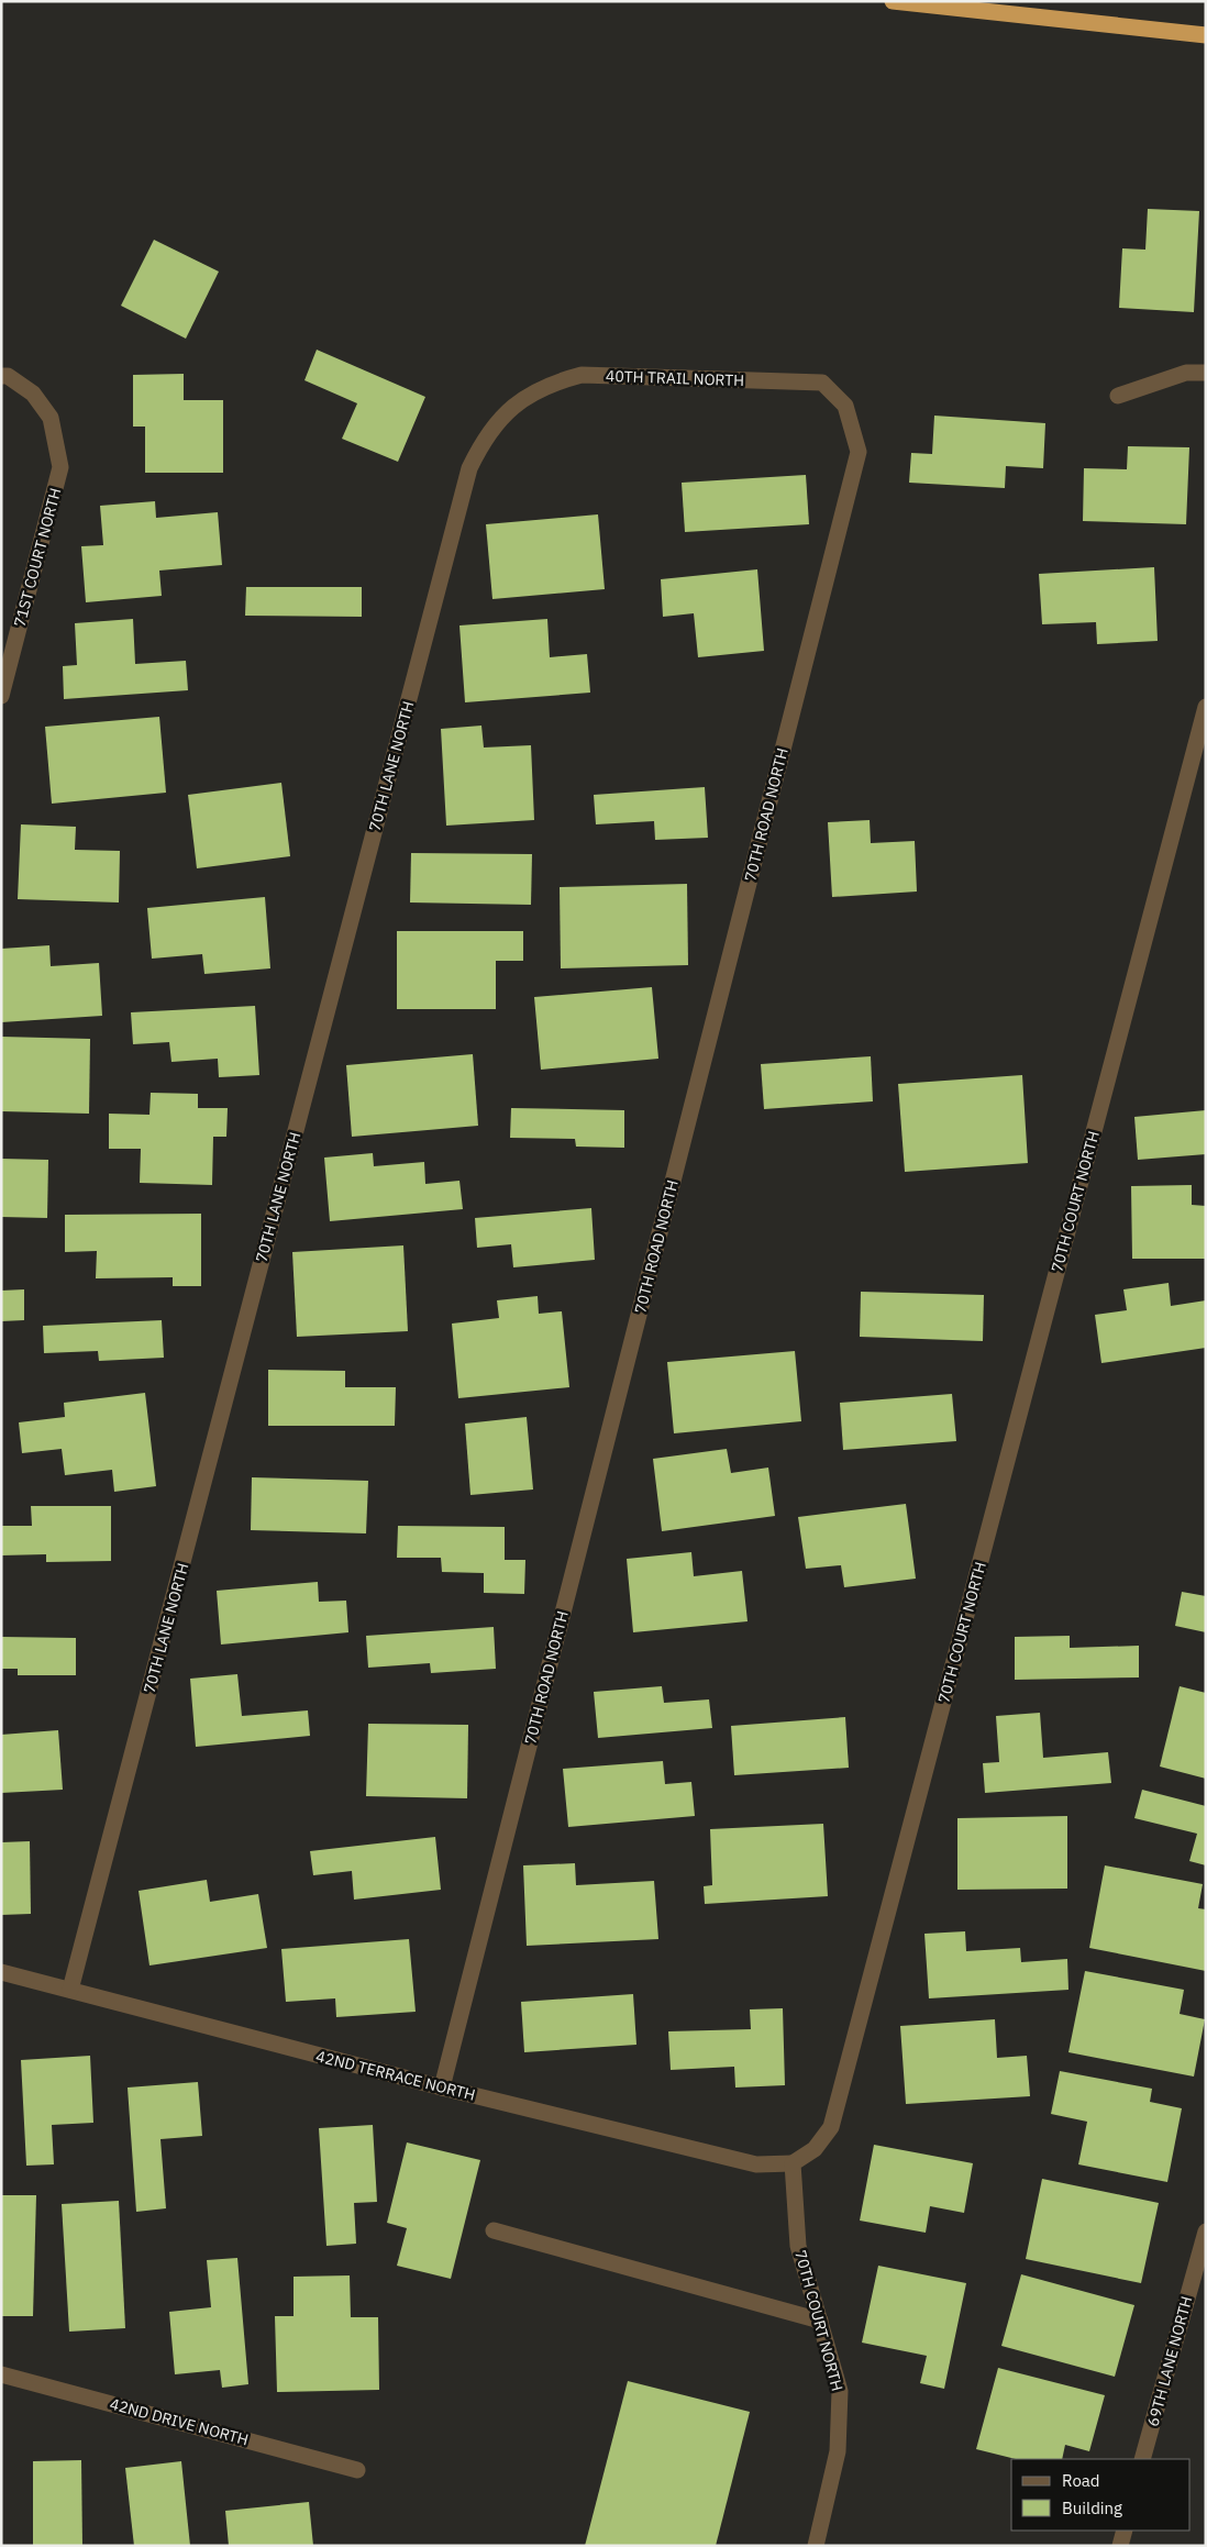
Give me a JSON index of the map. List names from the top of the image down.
{
  "streets": {
    "street": [
      "40TH TRAIL NORTH",
      "71ST COURT NORTH",
      "70TH LANE NORTH",
      "70TH ROAD NORTH",
      "70TH COURT NORTH",
      "42ND TERRACE NORTH",
      "69TH LANE NORTH",
      "42ND DRIVE NORTH"
    ]
  },
  "crossings": [
    ["40TH TRAIL NORTH", "70TH LANE NORTH"],
    ["40TH TRAIL NORTH", "70TH ROAD NORTH"],
    ["70TH LANE NORTH", "42ND TERRACE NORTH"],
    ["70TH ROAD NORTH", "42ND TERRACE NORTH"],
    ["70TH COURT NORTH", "42ND TERRACE NORTH"]
  ],
  "legend": ["Road", "Building"]
}
